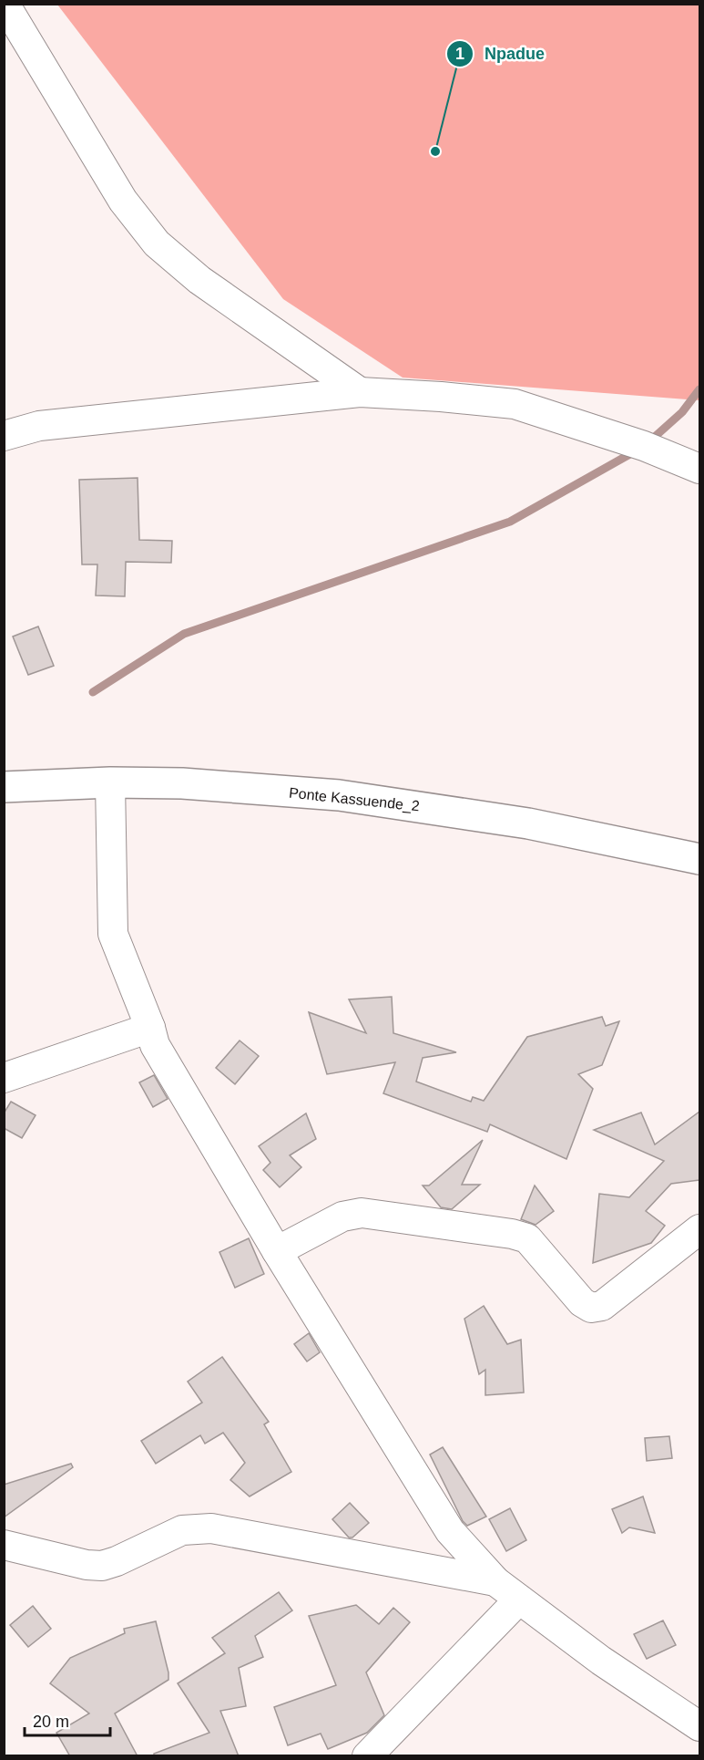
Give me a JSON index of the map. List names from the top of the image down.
{
  "streets": {
    "highway": ["Ponte Kassuende_2"]
  },
  "places": ["Npadue"],
  "scale_bar": "20 m"
}
